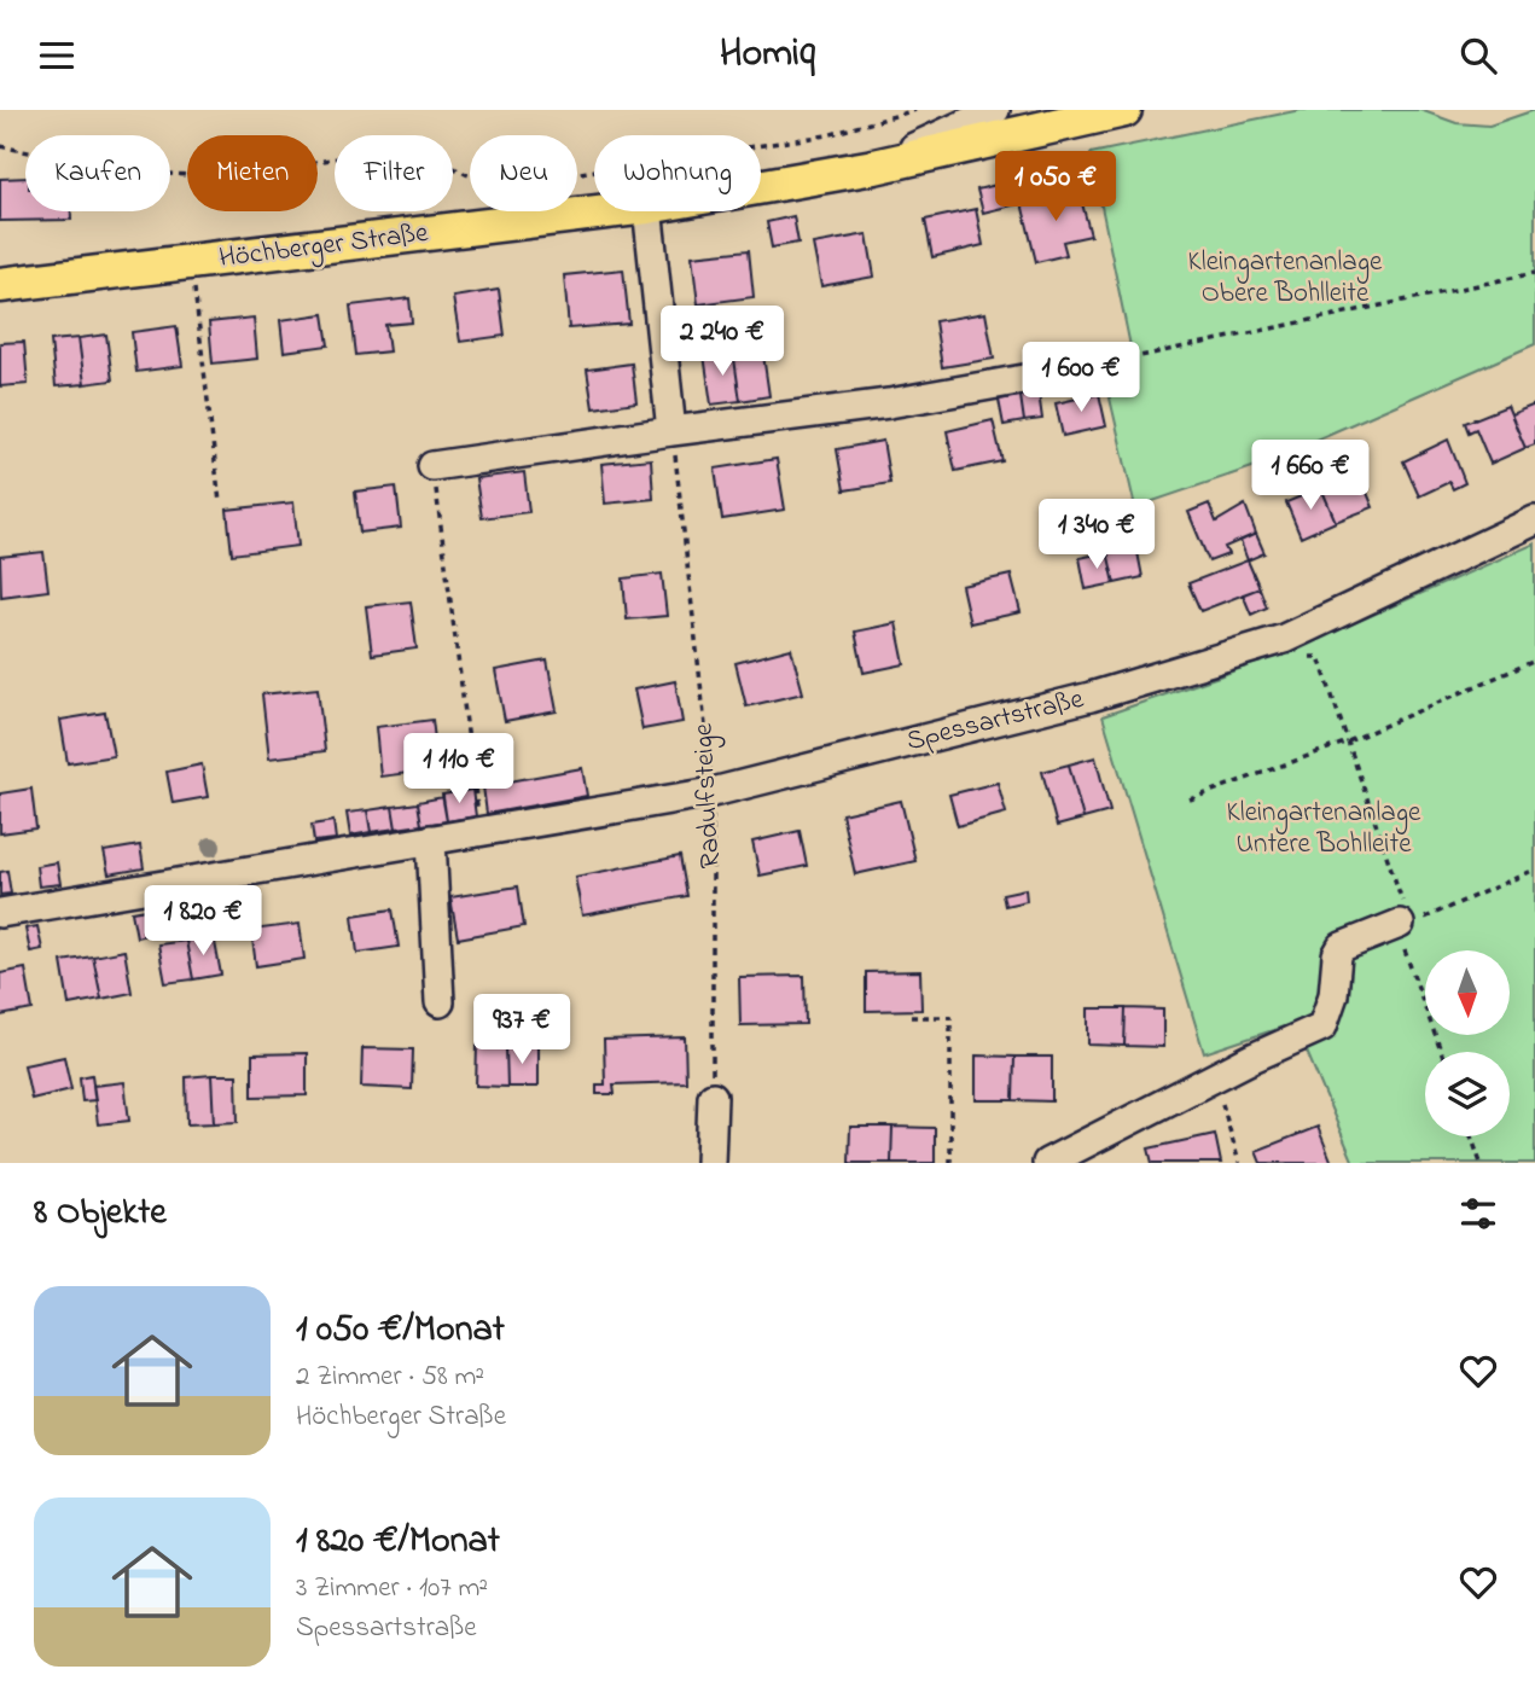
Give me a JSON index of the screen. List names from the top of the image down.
{
  "streets": {
    "main road": ["Höchberger Straße"],
    "street": ["Spessartstraße"],
    "path": ["Radulfsteige"]
  },
  "crossings": [
    ["Spessartstraße", "Radulfsteige"]
  ],
  "parks": ["Kleingartenanlage Obere Bohlleite", "Kleingartenanlage Untere Bohlleite"],
  "north": "bottom",
  "page": {
    "header": "Homiq",
    "chip": [
      "Kaufen",
      "Mieten",
      "Filter",
      "Neu",
      "Wohnung"
    ],
    "price": [
      "1 050 €",
      "2 240 €",
      "1 600 €",
      "1 660 €",
      "1 340 €",
      "1 110 €",
      "1 820 €",
      "937 €"
    ],
    "heading": "8 Objekte",
    "list": [
      {
        "name": "1 050 €/Monat",
        "note": "2 Zimmer · 58 m² · Höchberger Straße"
      },
      {
        "name": "1 820 €/Monat",
        "note": "3 Zimmer · 107 m² · Spessartstraße"
      }
    ]
  }
}
